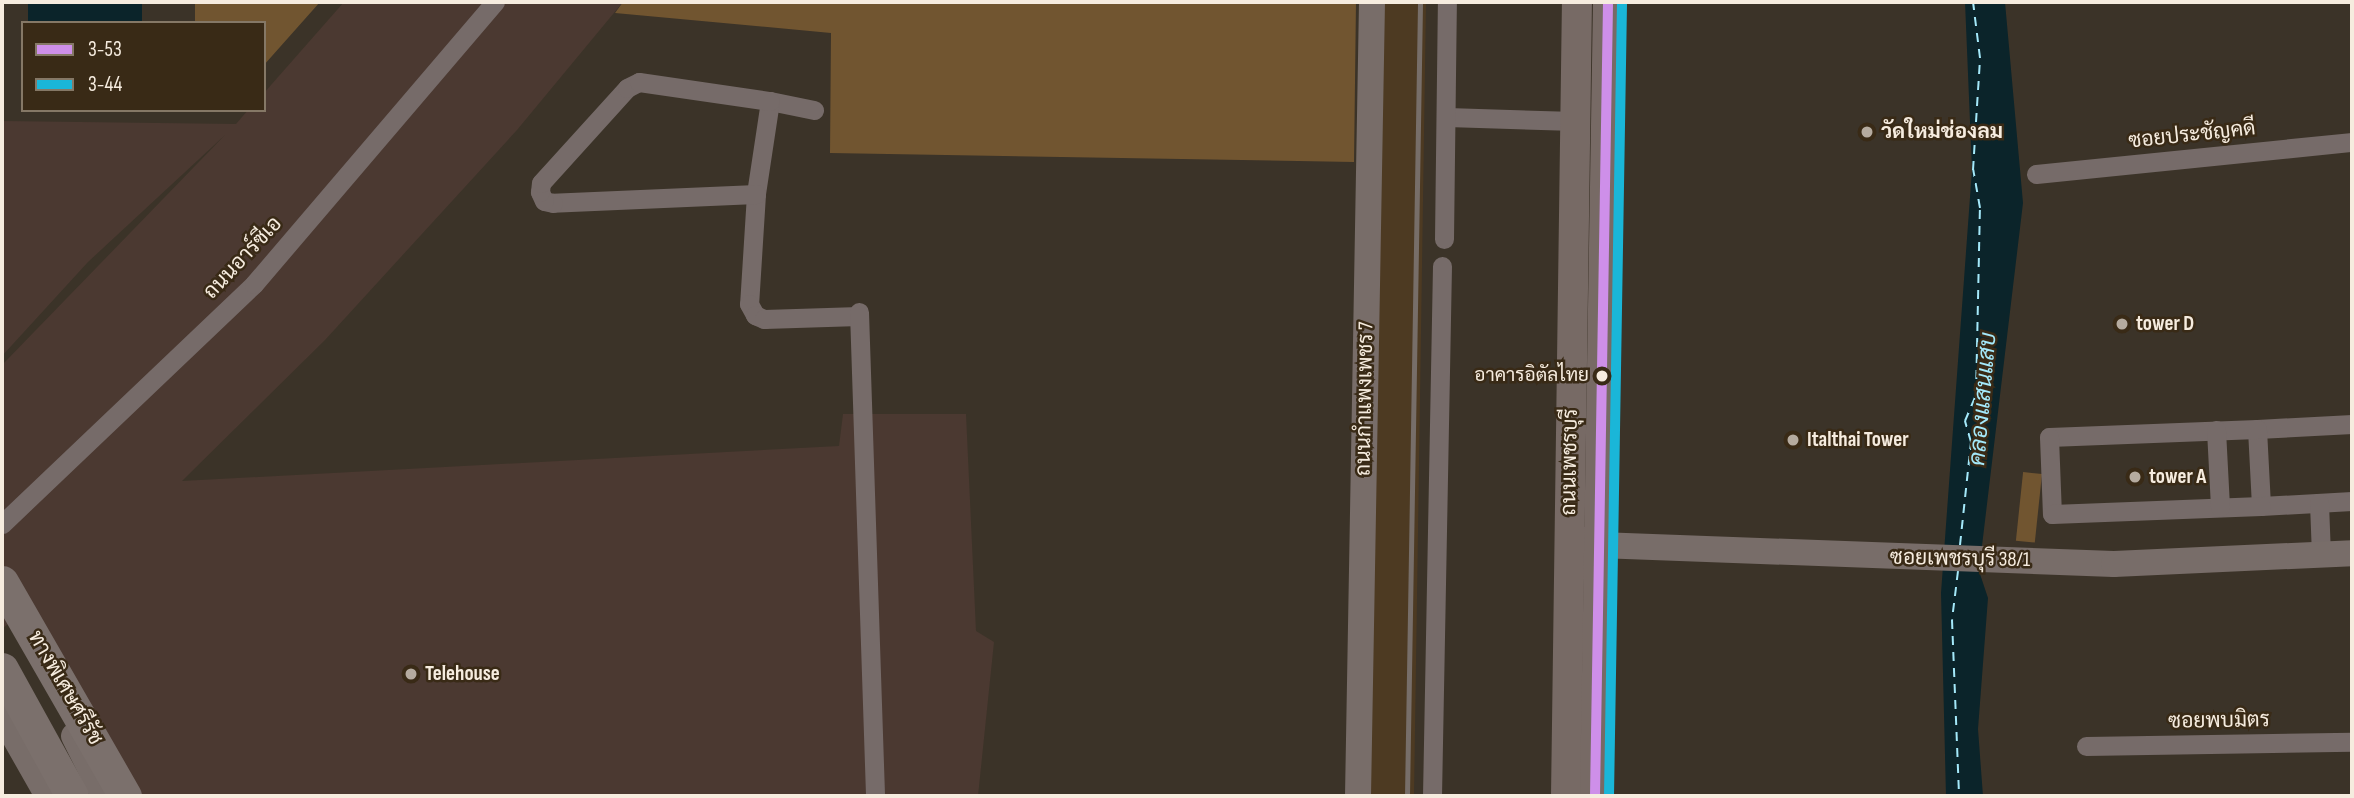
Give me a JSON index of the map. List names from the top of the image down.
{
  "streets": {
    "highway": ["ทางพิเศษศรีรัช"],
    "main road": ["ถนนเพชรบุรี"],
    "street": [
      "ซอยประชัญคดี",
      "ถนนอาร์ซีเอ",
      "ถนนกำแพงเพชร 7",
      "ซอยเพชรบุรี 38/1",
      "ซอยพบมิตร"
    ]
  },
  "crossings": [
    ["ถนนเพชรบุรี", "ซอยเพชรบุรี 38/1"]
  ],
  "water": ["คลองแสนแสบ"],
  "places": [
    "วัดใหม่ช่องลม",
    "tower D",
    "อาคารอิตัลไทย",
    "Italthai Tower",
    "tower A",
    "Telehouse"
  ],
  "lines": ["transit line 3-53", "transit line 3-44"],
  "legend": ["3-53", "3-44"]
}
